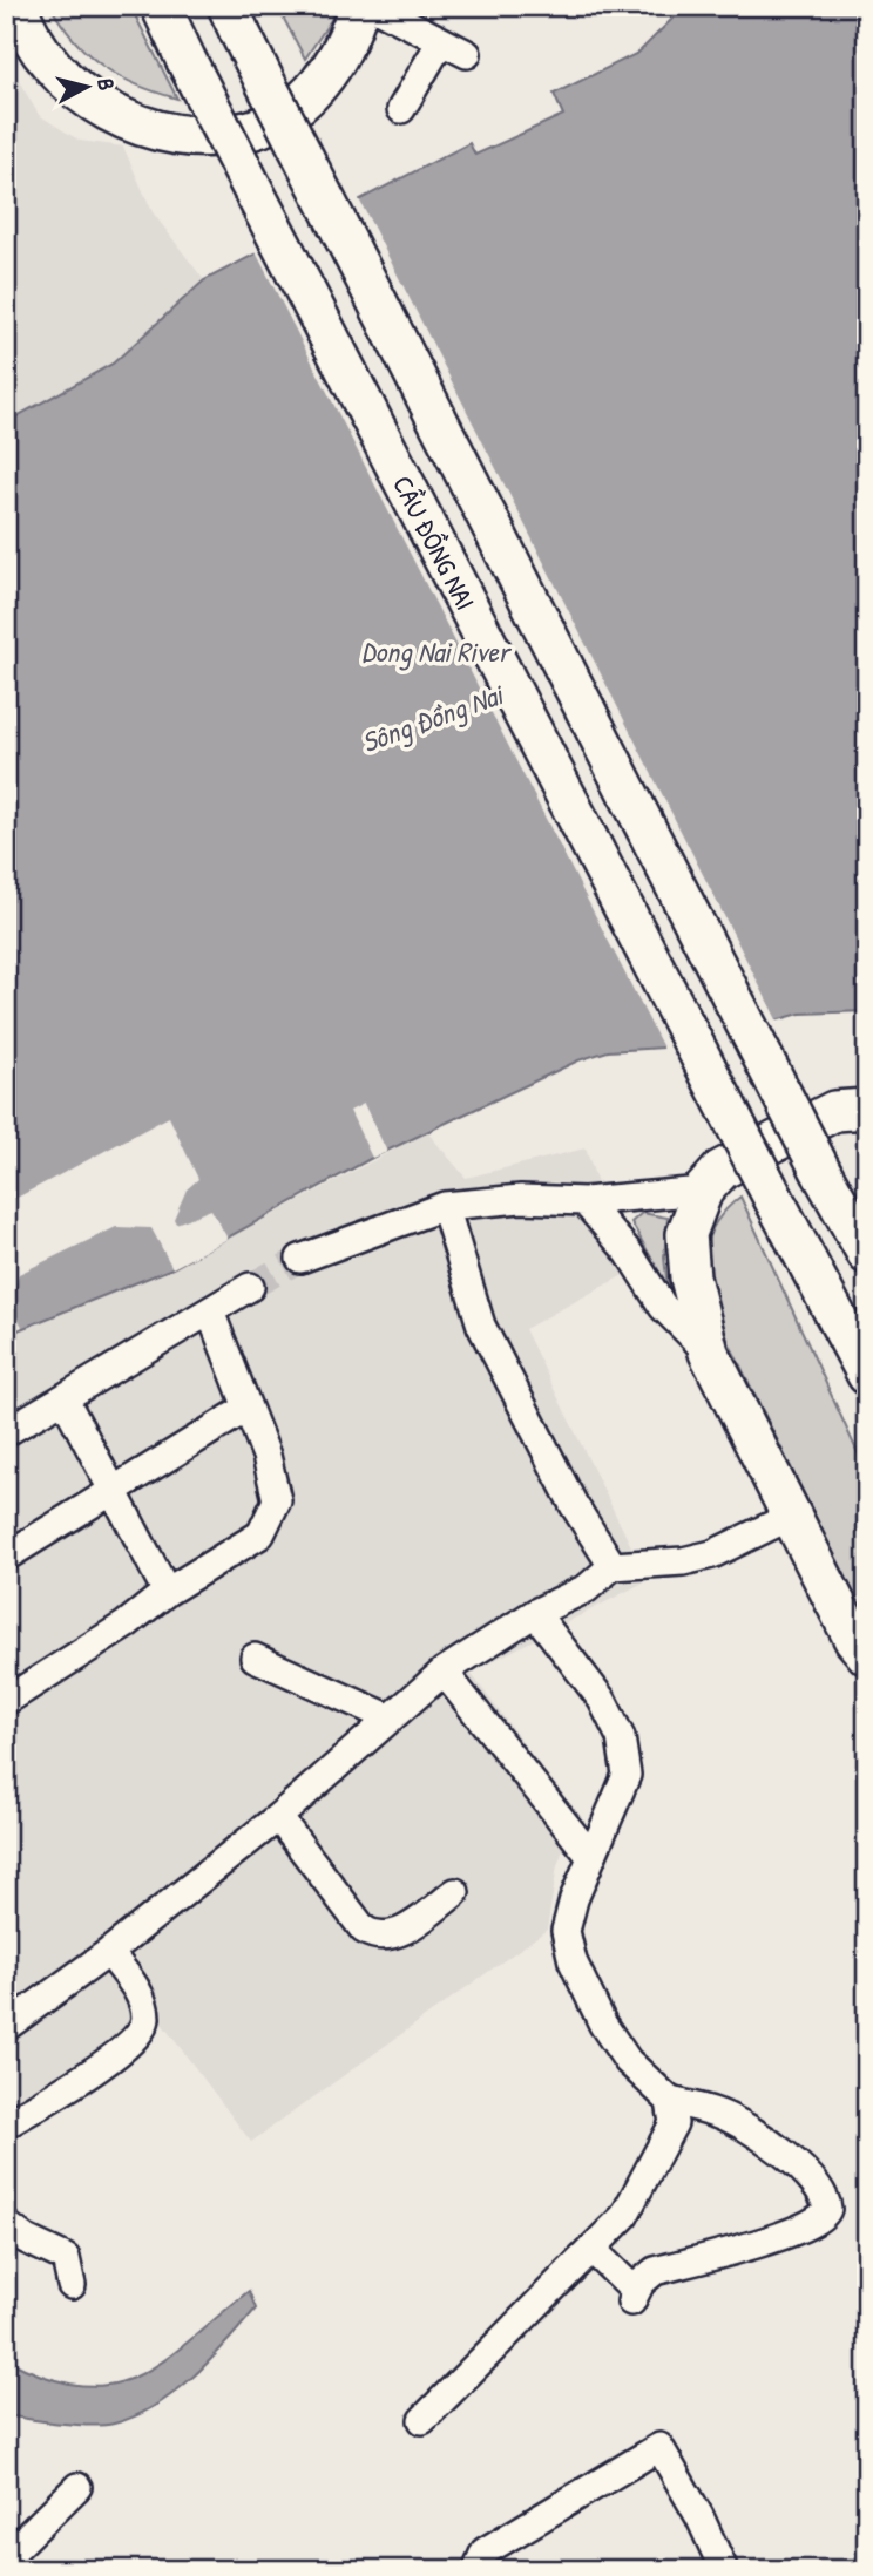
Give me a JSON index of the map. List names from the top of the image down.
{
  "streets": {
    "highway": ["CẦU ĐỒNG NAI"]
  },
  "water": ["Dong Nai River", "Sông Đồng Nai"],
  "north": "right"
}
